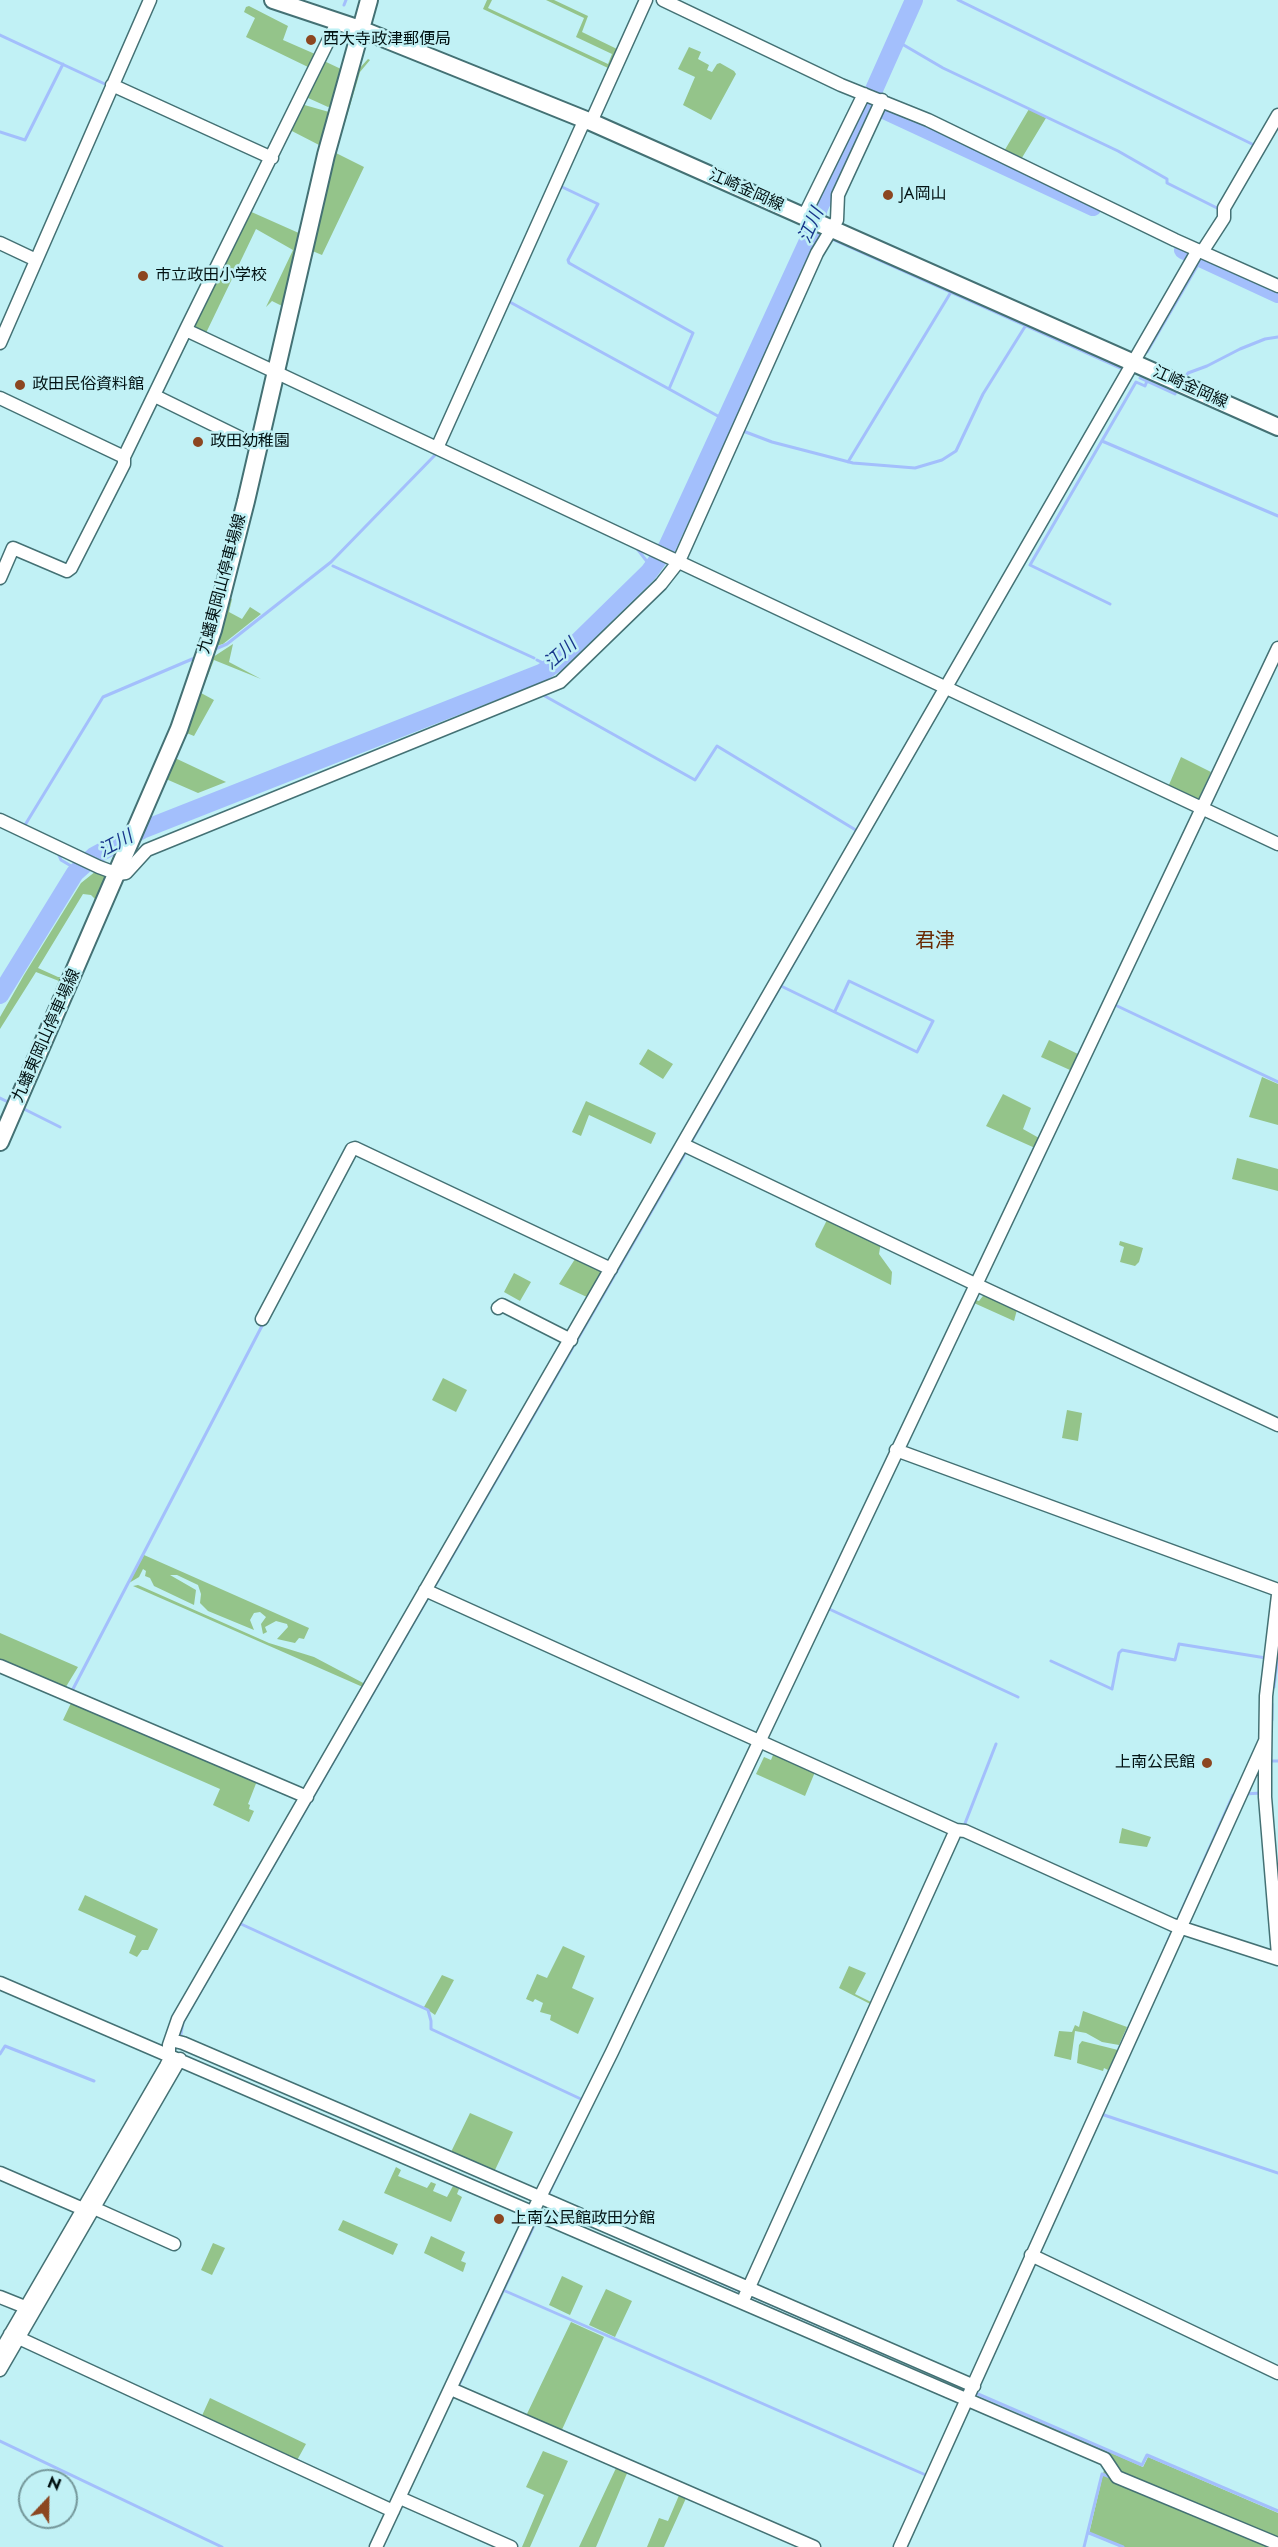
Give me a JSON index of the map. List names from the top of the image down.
{
  "streets": {
    "main road": ["江崎金岡線", "九蟠東岡山停車場線"]
  },
  "crossings": [
    ["江崎金岡線", "九蟠東岡山停車場線"]
  ],
  "districts": ["君津"],
  "water": ["江川"],
  "places": [
    "西大寺政津郵便局",
    "JA岡山",
    "市立政田小学校",
    "政田民俗資料館",
    "政田幼稚園",
    "上南公民館",
    "上南公民館政田分館"
  ],
  "north": "top"
}
